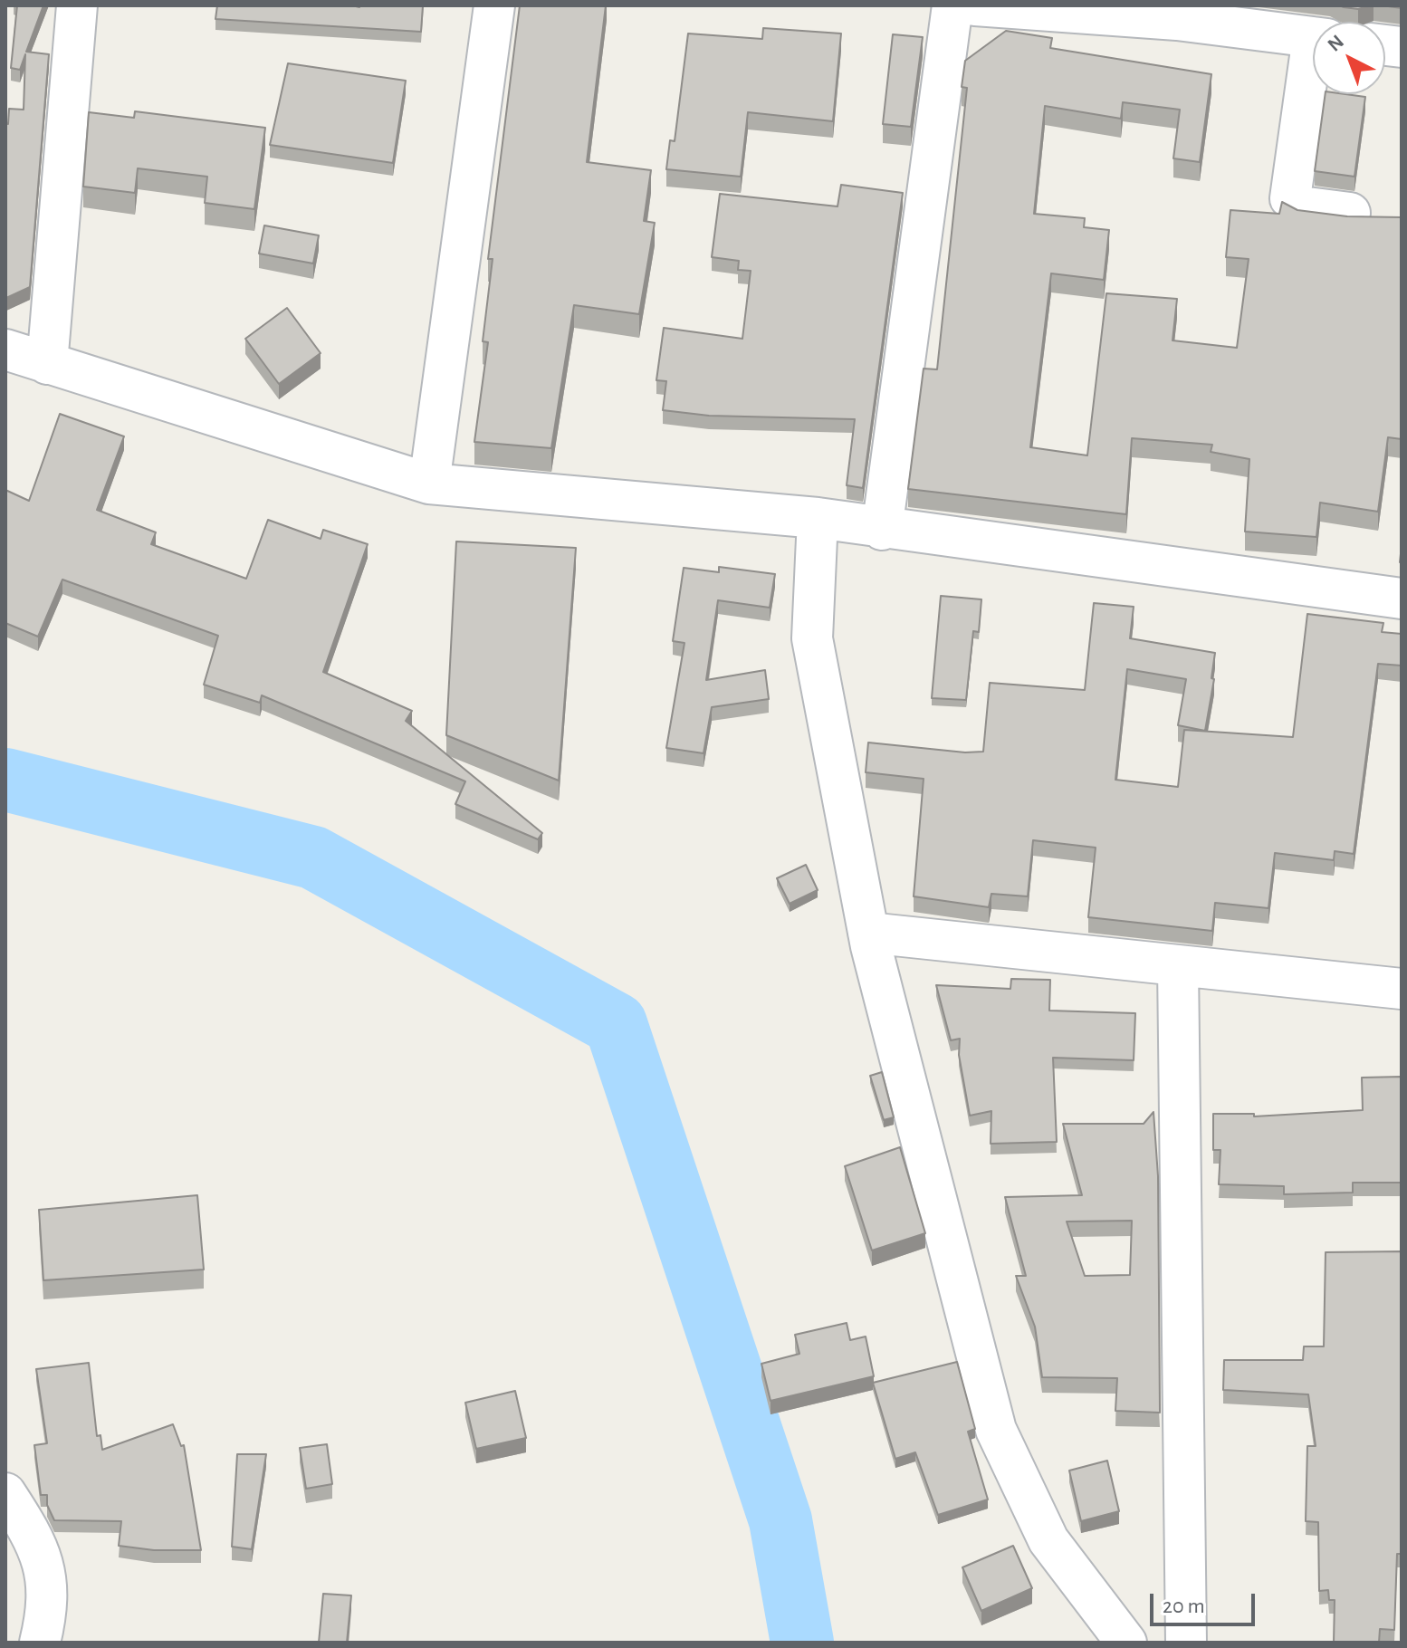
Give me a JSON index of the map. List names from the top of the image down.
{
  "scale_bar": "20 m",
  "north": "top left"
}
